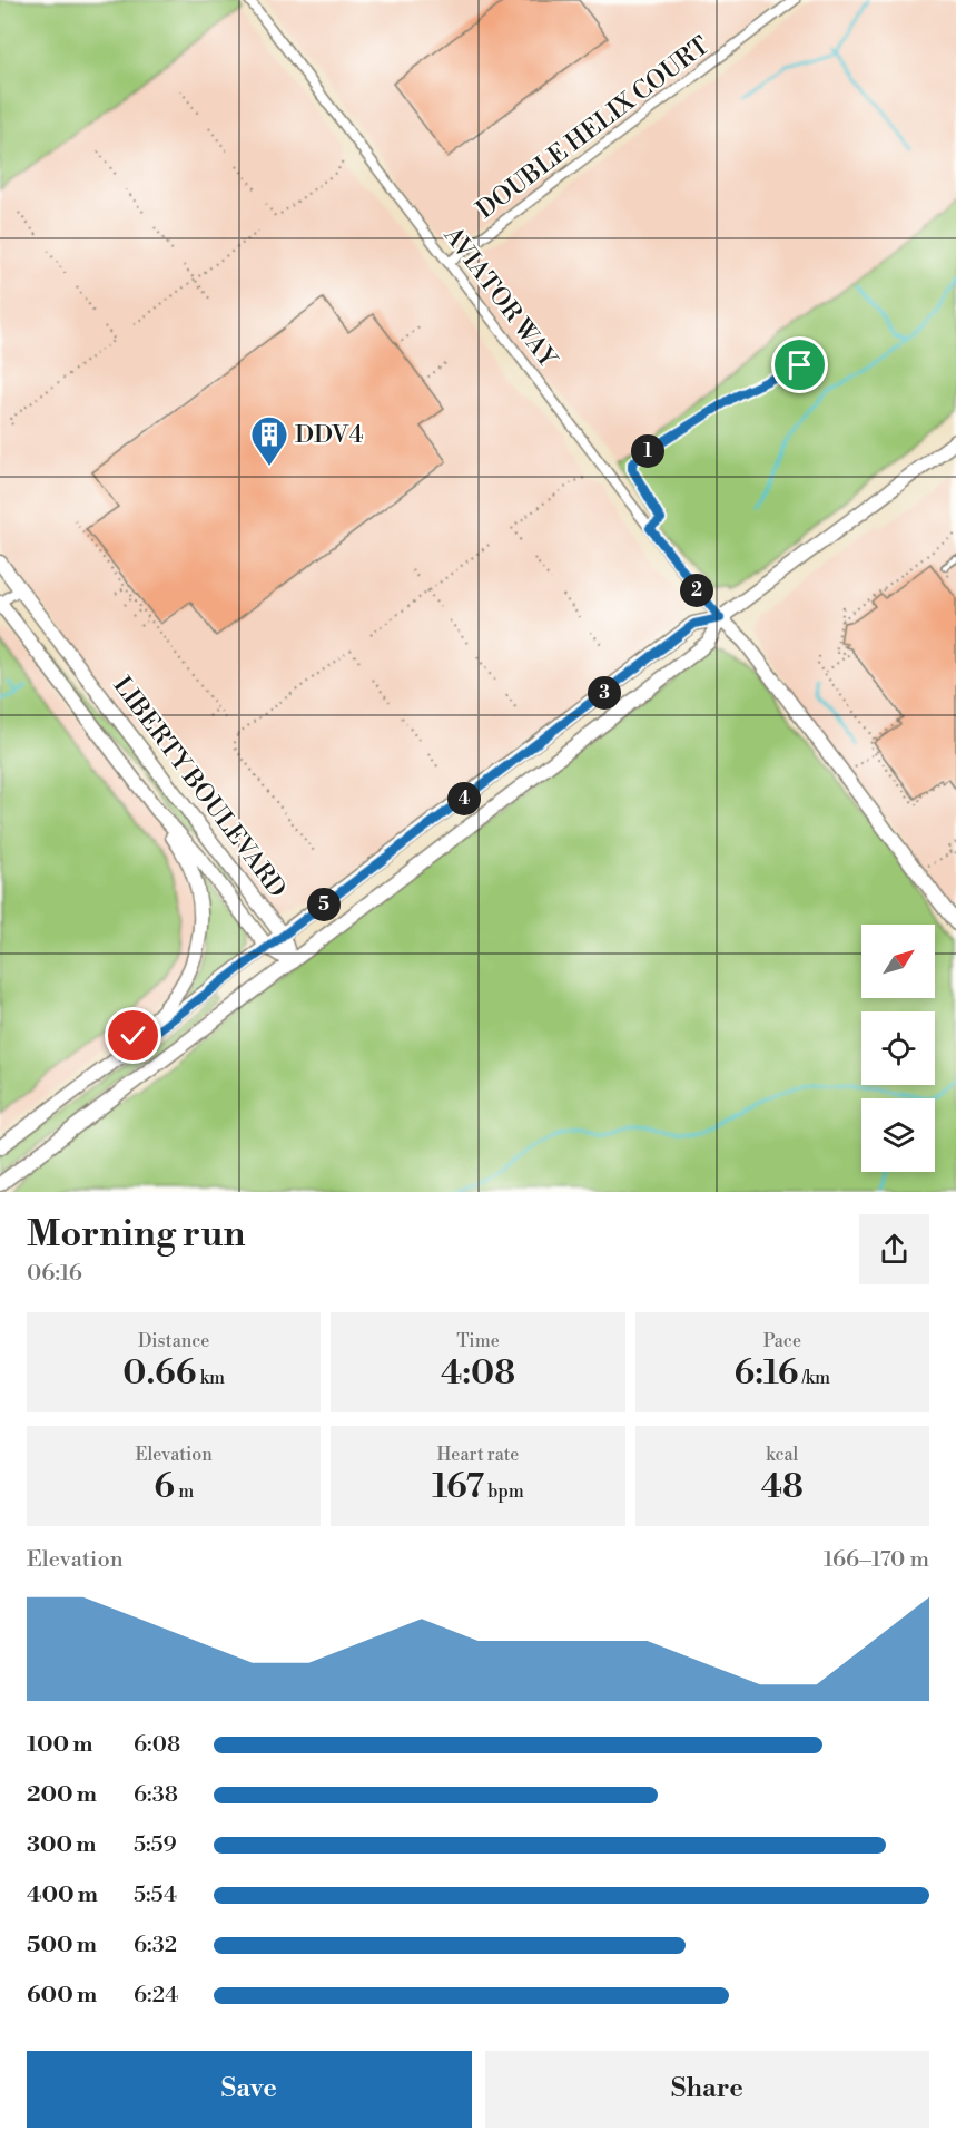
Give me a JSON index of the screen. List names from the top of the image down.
{
  "streets": {
    "main road": ["LIBERTY BOULEVARD"],
    "street": ["DOUBLE HELIX COURT", "AVIATOR WAY"]
  },
  "crossings": [
    ["DOUBLE HELIX COURT", "AVIATOR WAY"]
  ],
  "places": {
    "building": ["DDV4"]
  },
  "north": "top right",
  "page": {
    "pins": [
      "1",
      "2",
      "3",
      "4",
      "5"
    ],
    "heading": ["Morning run", "06:16"],
    "stats": [
      ["Distance", "0.66 km"],
      ["Time", "4:08"],
      ["Pace", "6:16 /km"],
      ["Elevation", "6 m"],
      ["Heart rate", "167 bpm"],
      ["kcal", "48"]
    ],
    "chart": ["Elevation", "166–170 m"],
    "list": [
      {
        "name": "100 m",
        "note": "6:08"
      },
      {
        "name": "200 m",
        "note": "6:38"
      },
      {
        "name": "300 m",
        "note": "5:59"
      },
      {
        "name": "400 m",
        "note": "5:54"
      },
      {
        "name": "500 m",
        "note": "6:32"
      },
      {
        "name": "600 m",
        "note": "6:24"
      }
    ],
    "buttons": ["Save", "Share"]
  }
}
